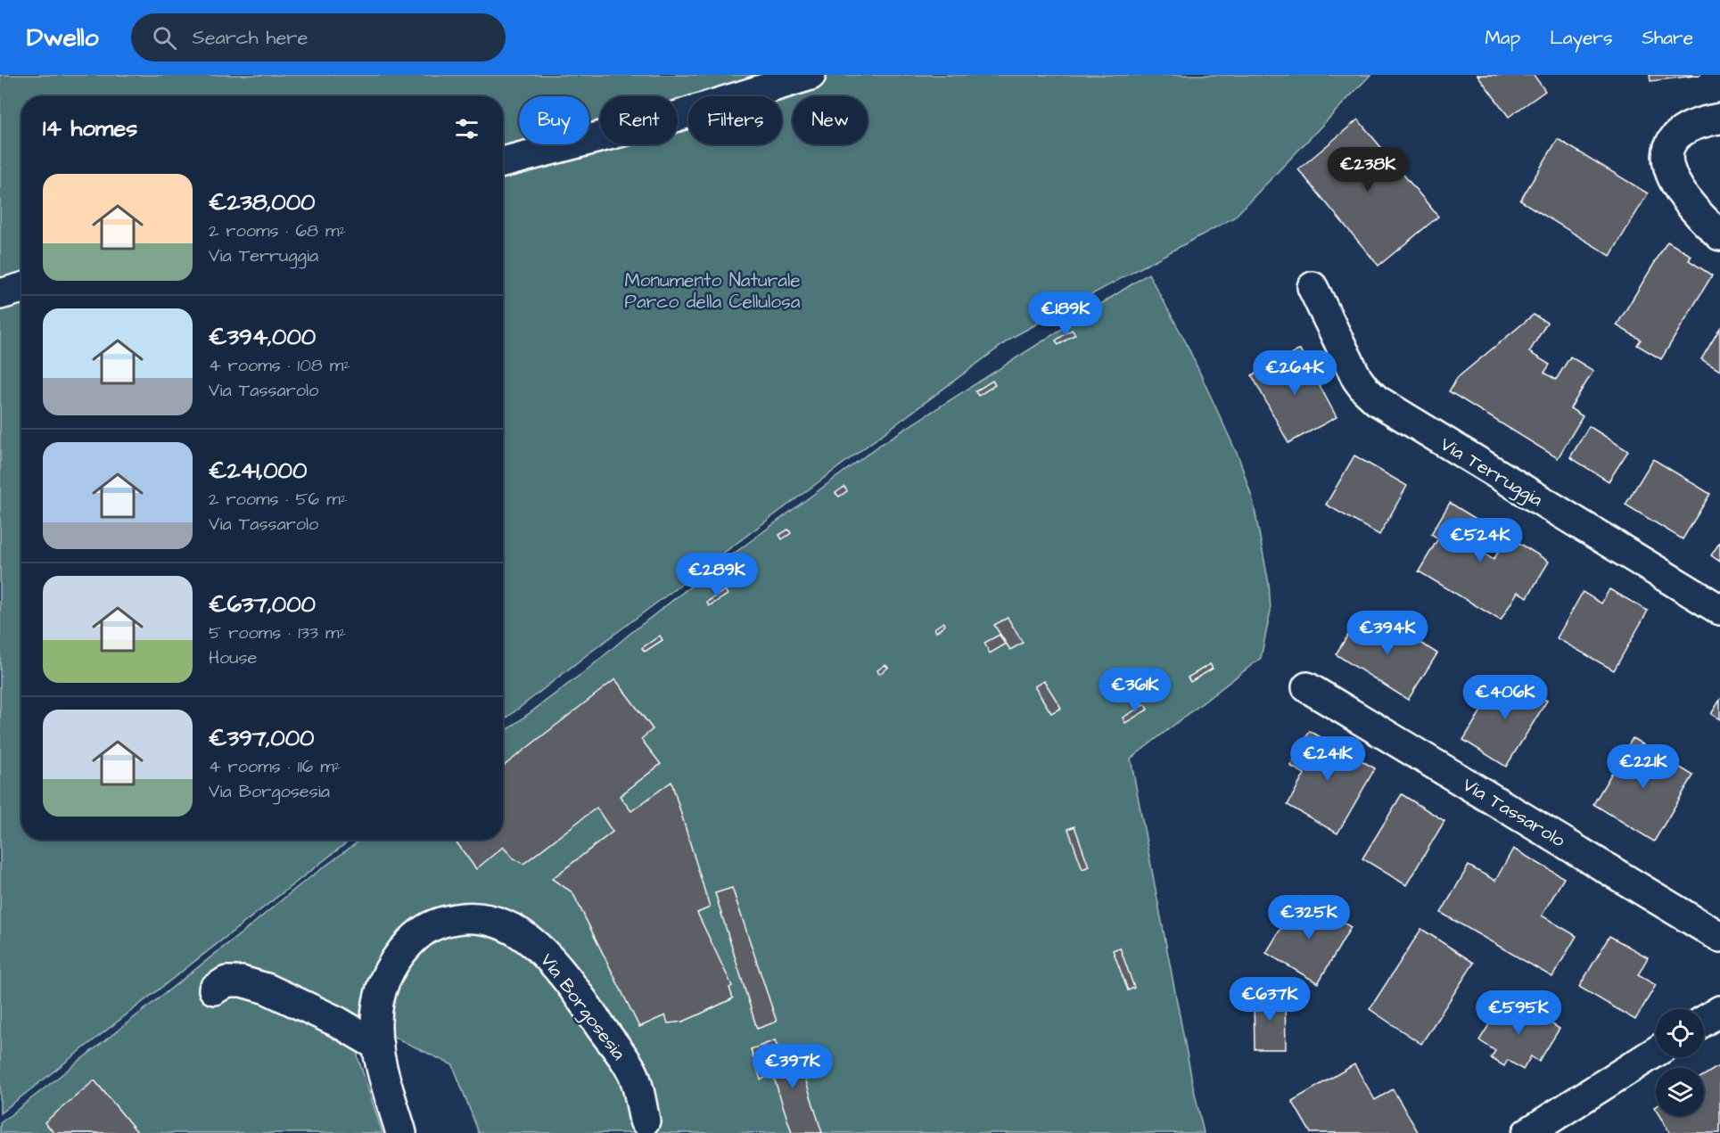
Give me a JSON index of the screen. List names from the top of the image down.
{
  "streets": {
    "street": ["Via Terruggia", "Via Tassarolo", "Via Borgosesia"]
  },
  "parks": ["Monumento Naturale Parco della Cellulosa"],
  "page": {
    "header": "Dwello",
    "search": "Search here",
    "nav": ["Map", "Layers", "Share"],
    "chip": [
      "Buy",
      "Rent",
      "Filters",
      "New"
    ],
    "heading": "14 homes",
    "price": [
      "€238K",
      "€189K",
      "€264K",
      "€524K",
      "€289K",
      "€394K",
      "€361K",
      "€406K",
      "€241K",
      "€221K",
      "€325K",
      "€637K",
      "€595K",
      "€397K"
    ],
    "list": [
      {
        "name": "€238,000",
        "note": "2 rooms · 68 m² · Via Terruggia"
      },
      {
        "name": "€394,000",
        "note": "4 rooms · 108 m² · Via Tassarolo"
      },
      {
        "name": "€241,000",
        "note": "2 rooms · 56 m² · Via Tassarolo"
      },
      {
        "name": "€637,000",
        "note": "5 rooms · 133 m² · House"
      },
      {
        "name": "€397,000",
        "note": "4 rooms · 116 m² · Via Borgosesia"
      }
    ]
  }
}
